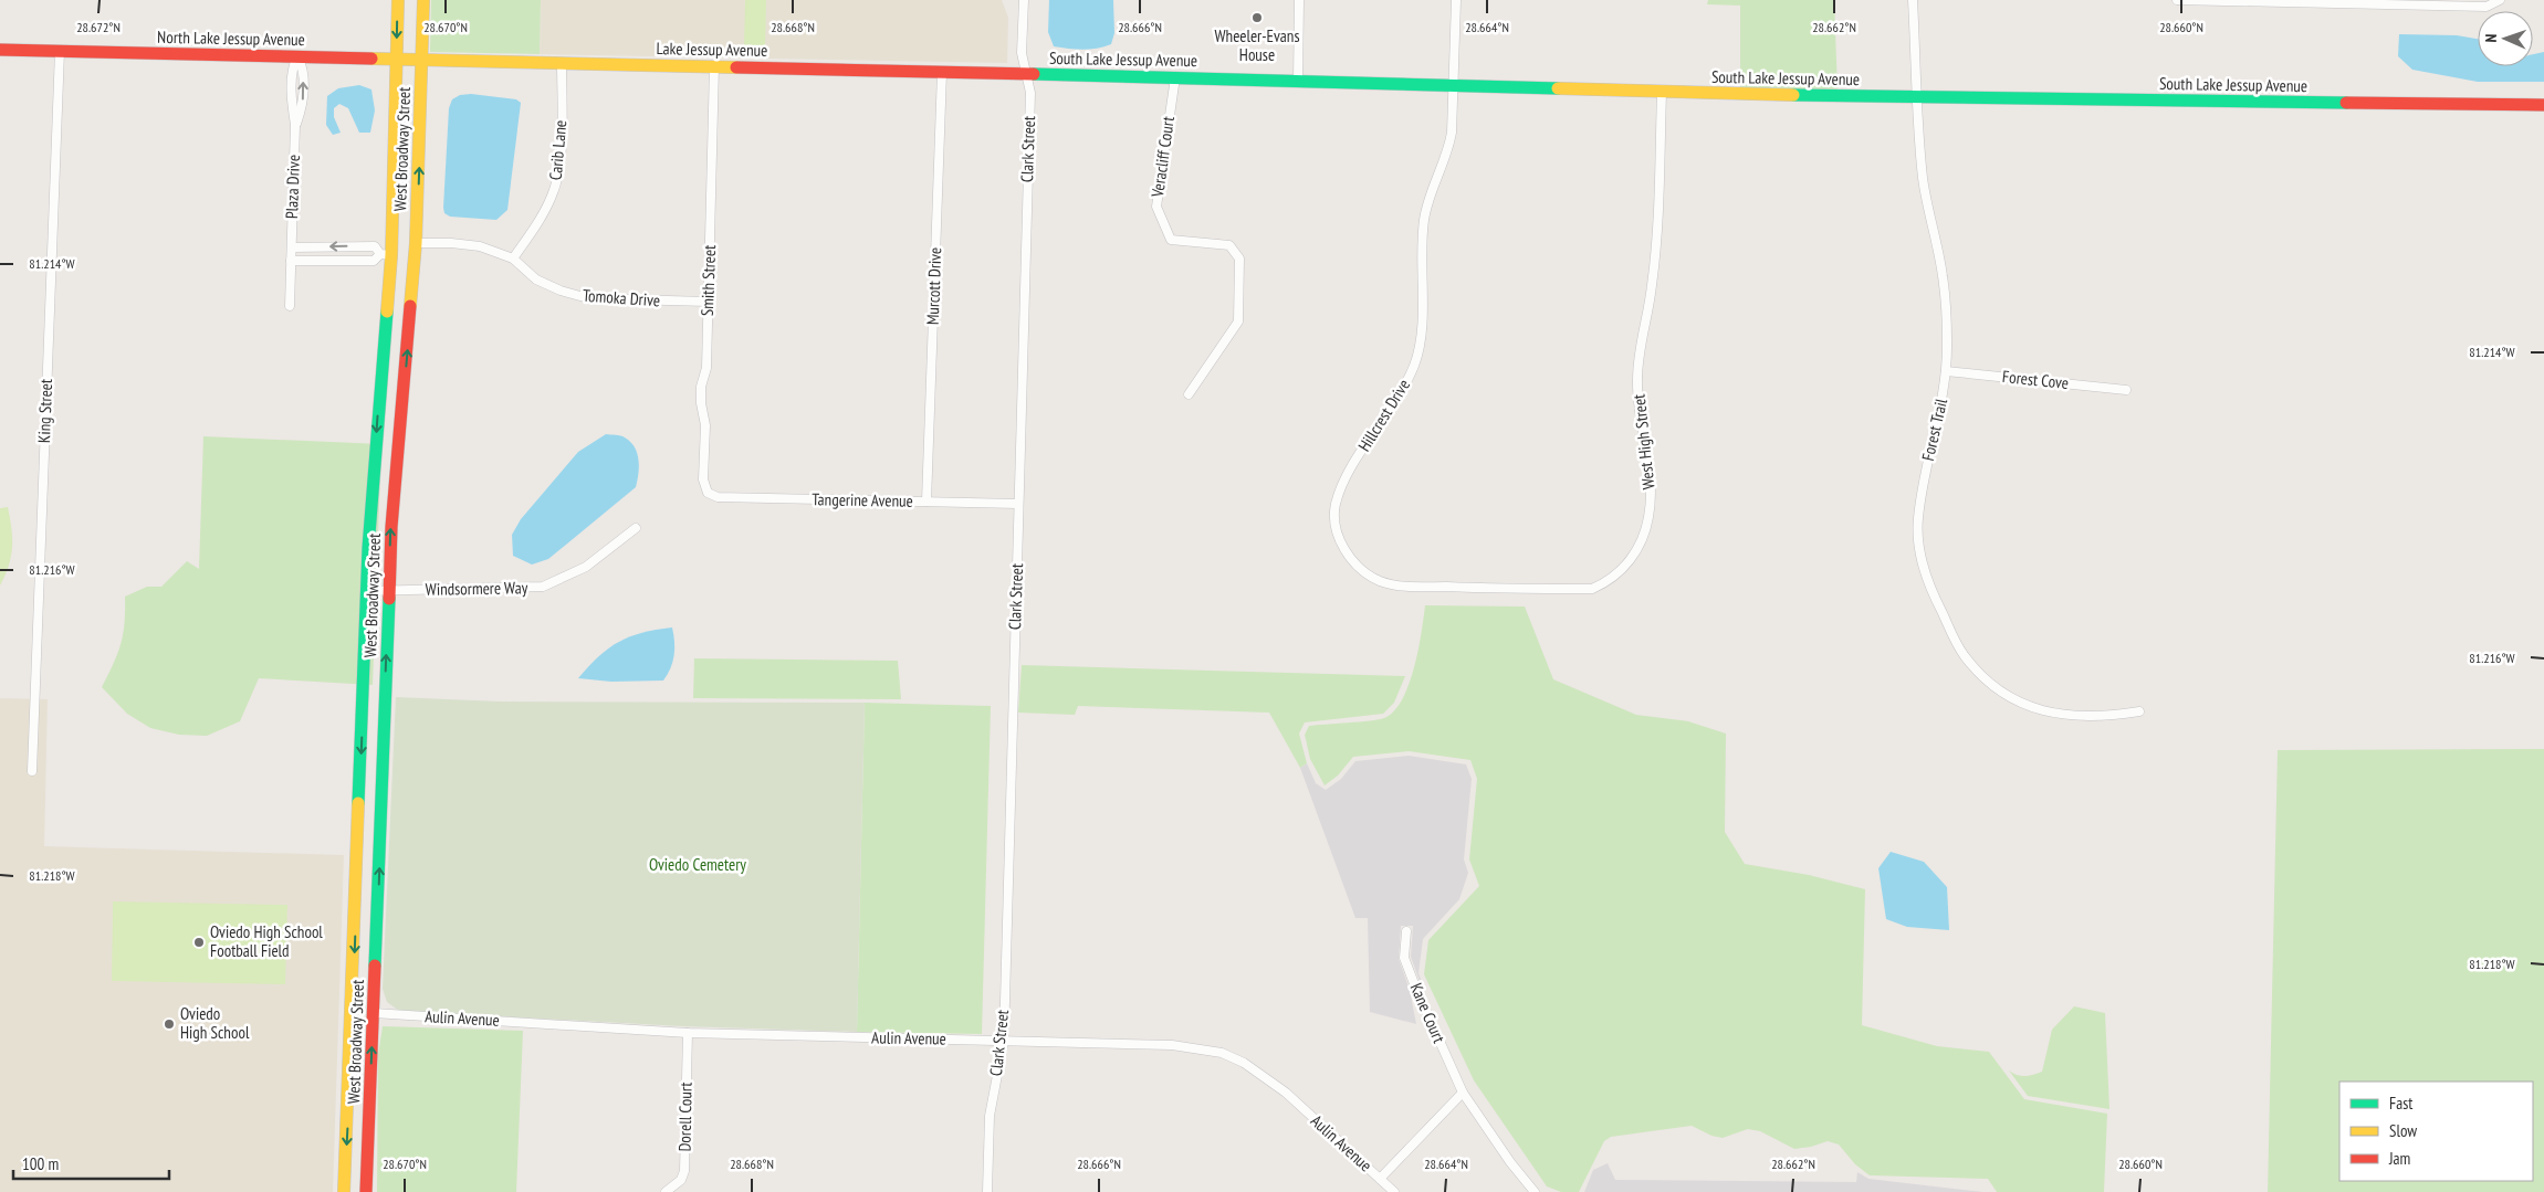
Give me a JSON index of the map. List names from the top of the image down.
{
  "streets": {
    "street": [
      "North Lake Jessup Avenue",
      "Lake Jessup Avenue",
      "South Lake Jessup Avenue",
      "West Broadway Street",
      "Clark Street",
      "Carib Lane",
      "Veracliff Court",
      "Plaza Drive",
      "Smith Street",
      "Murcott Drive",
      "Tomoka Drive",
      "Forest Cove",
      "King Street",
      "Hillcrest Drive",
      "Forest Trail",
      "West High Street",
      "Tangerine Avenue",
      "Windsormere Way",
      "Kane Court",
      "Aulin Avenue",
      "Dorell Court"
    ]
  },
  "crossings": [
    ["North Lake Jessup Avenue", "Lake Jessup Avenue"],
    ["North Lake Jessup Avenue", "West Broadway Street"],
    ["North Lake Jessup Avenue", "Plaza Drive"],
    ["North Lake Jessup Avenue", "King Street"],
    ["Lake Jessup Avenue", "South Lake Jessup Avenue"],
    ["Lake Jessup Avenue", "West Broadway Street"],
    ["Lake Jessup Avenue", "Clark Street"],
    ["Lake Jessup Avenue", "Carib Lane"],
    ["Lake Jessup Avenue", "Smith Street"],
    ["Lake Jessup Avenue", "Murcott Drive"],
    ["South Lake Jessup Avenue", "Clark Street"],
    ["South Lake Jessup Avenue", "Veracliff Court"],
    ["South Lake Jessup Avenue", "Hillcrest Drive"],
    ["South Lake Jessup Avenue", "Forest Trail"],
    ["South Lake Jessup Avenue", "West High Street"],
    ["West Broadway Street", "Tomoka Drive"],
    ["West Broadway Street", "Windsormere Way"],
    ["West Broadway Street", "Aulin Avenue"],
    ["Clark Street", "Tangerine Avenue"],
    ["Clark Street", "Aulin Avenue"],
    ["Carib Lane", "Tomoka Drive"],
    ["Smith Street", "Tomoka Drive"],
    ["Smith Street", "Tangerine Avenue"],
    ["Murcott Drive", "Tangerine Avenue"],
    ["Forest Cove", "Forest Trail"],
    ["Hillcrest Drive", "West High Street"],
    ["Aulin Avenue", "Dorell Court"]
  ],
  "parks": ["Oviedo Cemetery"],
  "places": ["Wheeler-Evans House", "Oviedo High School Football Field", "Oviedo High School"],
  "legend": ["Fast", "Slow", "Jam"],
  "scale_bar": "100 m",
  "north": "left",
  "coordinates": [
    "28.672°N",
    "28.670°N",
    "28.668°N",
    "28.666°N",
    "28.664°N",
    "28.662°N",
    "28.660°N",
    "81.214°W",
    "81.216°W",
    "81.218°W"
  ]
}
